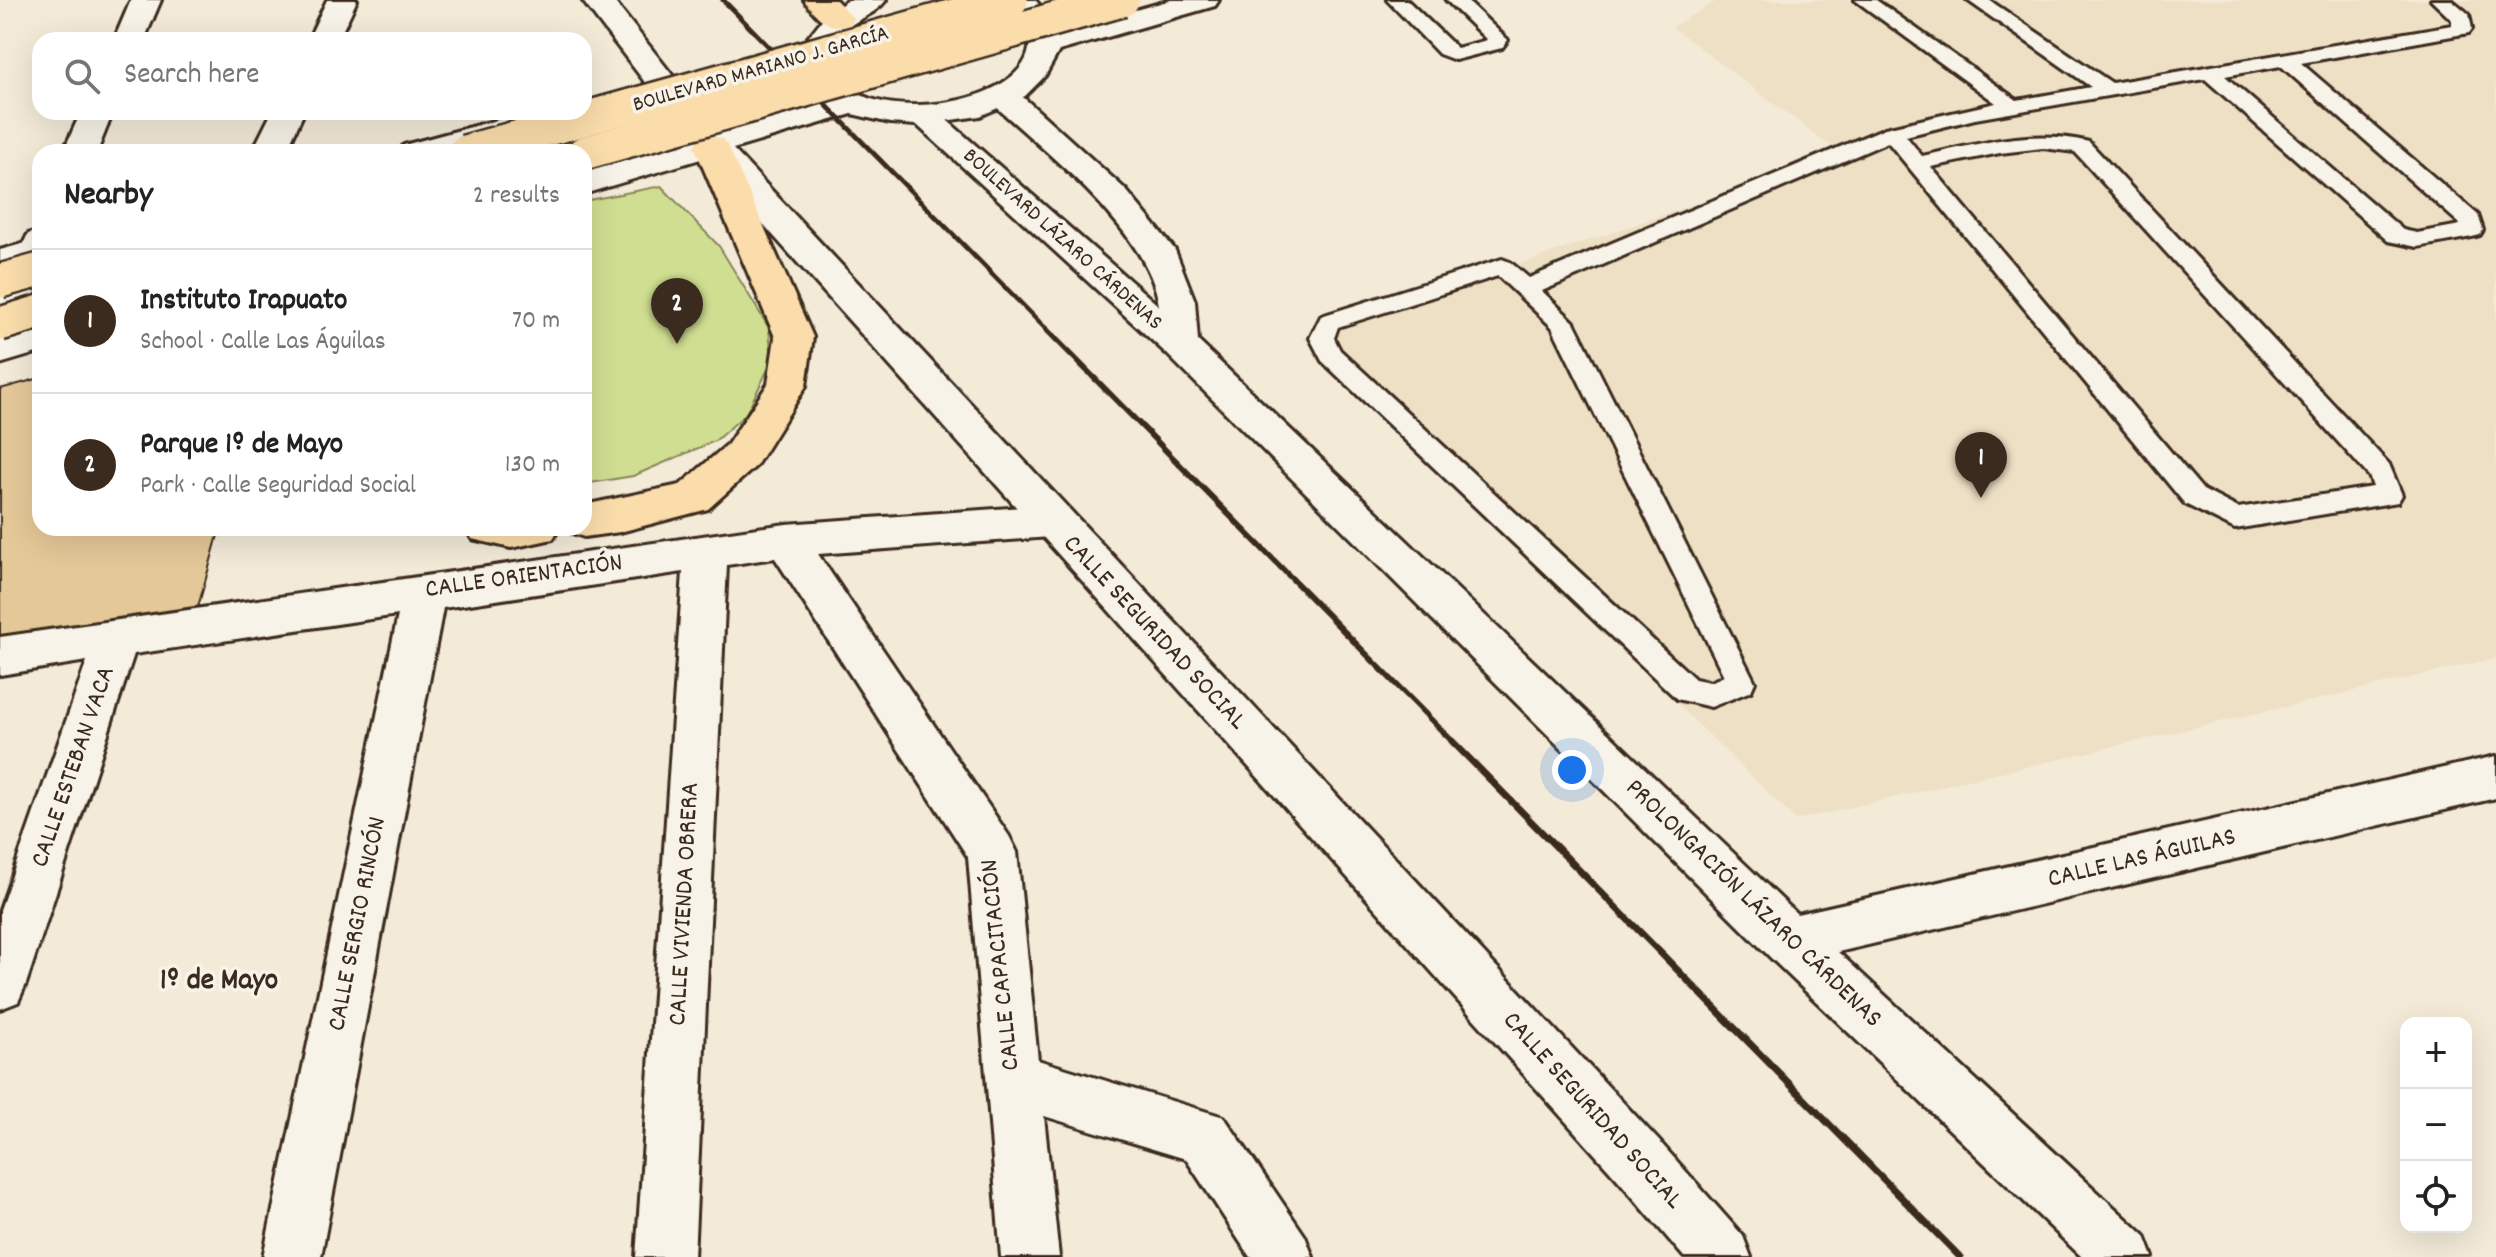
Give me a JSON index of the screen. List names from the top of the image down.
{
  "streets": {
    "main road": ["BOULEVARD MARIANO J. GARCÍA"],
    "street": [
      "BOULEVARD LÁZARO CÁRDENAS",
      "CALLE ORIENTACIÓN",
      "CALLE SEGURIDAD SOCIAL",
      "CALLE ESTEBAN VACA",
      "CALLE LAS ÁGUILAS",
      "CALLE VIVIENDA OBRERA",
      "PROLONGACIÓN LÁZARO CÁRDENAS",
      "CALLE SERGIO RINCÓN",
      "CALLE CAPACITACIÓN"
    ]
  },
  "crossings": [
    ["BOULEVARD LÁZARO CÁRDENAS", "PROLONGACIÓN LÁZARO CÁRDENAS"],
    ["CALLE ORIENTACIÓN", "CALLE SEGURIDAD SOCIAL"],
    ["CALLE ORIENTACIÓN", "CALLE ESTEBAN VACA"],
    ["CALLE ORIENTACIÓN", "CALLE VIVIENDA OBRERA"],
    ["CALLE ORIENTACIÓN", "CALLE SERGIO RINCÓN"],
    ["CALLE ORIENTACIÓN", "CALLE CAPACITACIÓN"],
    ["CALLE LAS ÁGUILAS", "PROLONGACIÓN LÁZARO CÁRDENAS"]
  ],
  "districts": ["1º de Mayo"],
  "page": {
    "search": "Search here",
    "heading": ["Nearby", "2 results"],
    "list": [
      {
        "mark": "1",
        "name": "Instituto Irapuato",
        "note": "School · Calle Las Águilas",
        "value": "70 m"
      },
      {
        "mark": "2",
        "name": "Parque 1º de Mayo",
        "note": "Park · Calle Seguridad Social",
        "value": "130 m"
      }
    ],
    "pins": ["2", "1"],
    "map_buttons": ["+", "−"]
  }
}
